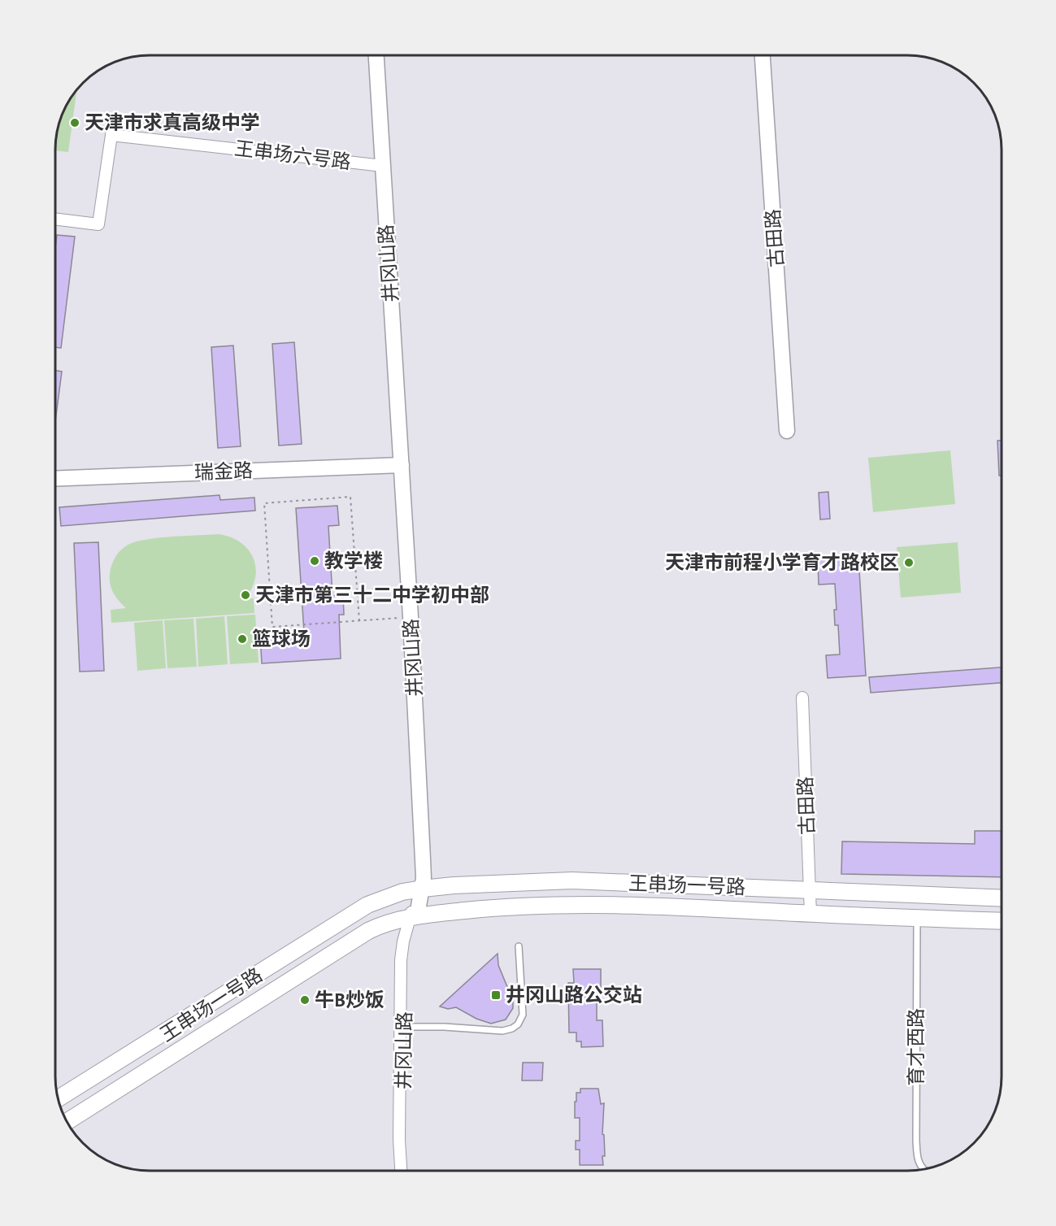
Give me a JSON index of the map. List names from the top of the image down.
{
  "streets": {
    "main road": ["王串场一号路"],
    "street": [
      "王串场六号路",
      "古田路",
      "井冈山路",
      "瑞金路"
    ],
    "lane": ["育才西路"]
  },
  "crossings": [
    ["王串场六号路", "井冈山路"],
    ["古田路", "王串场一号路"],
    ["井冈山路", "瑞金路"],
    ["井冈山路", "王串场一号路"],
    ["王串场一号路", "育才西路"]
  ],
  "places": {
    "other": [
      "天津市求真高级中学",
      "教学楼",
      "天津市前程小学育才路校区",
      "天津市第三十二中学初中部",
      "篮球场",
      "牛B炒饭"
    ],
    "transit": ["井冈山路公交站"]
  }
}
